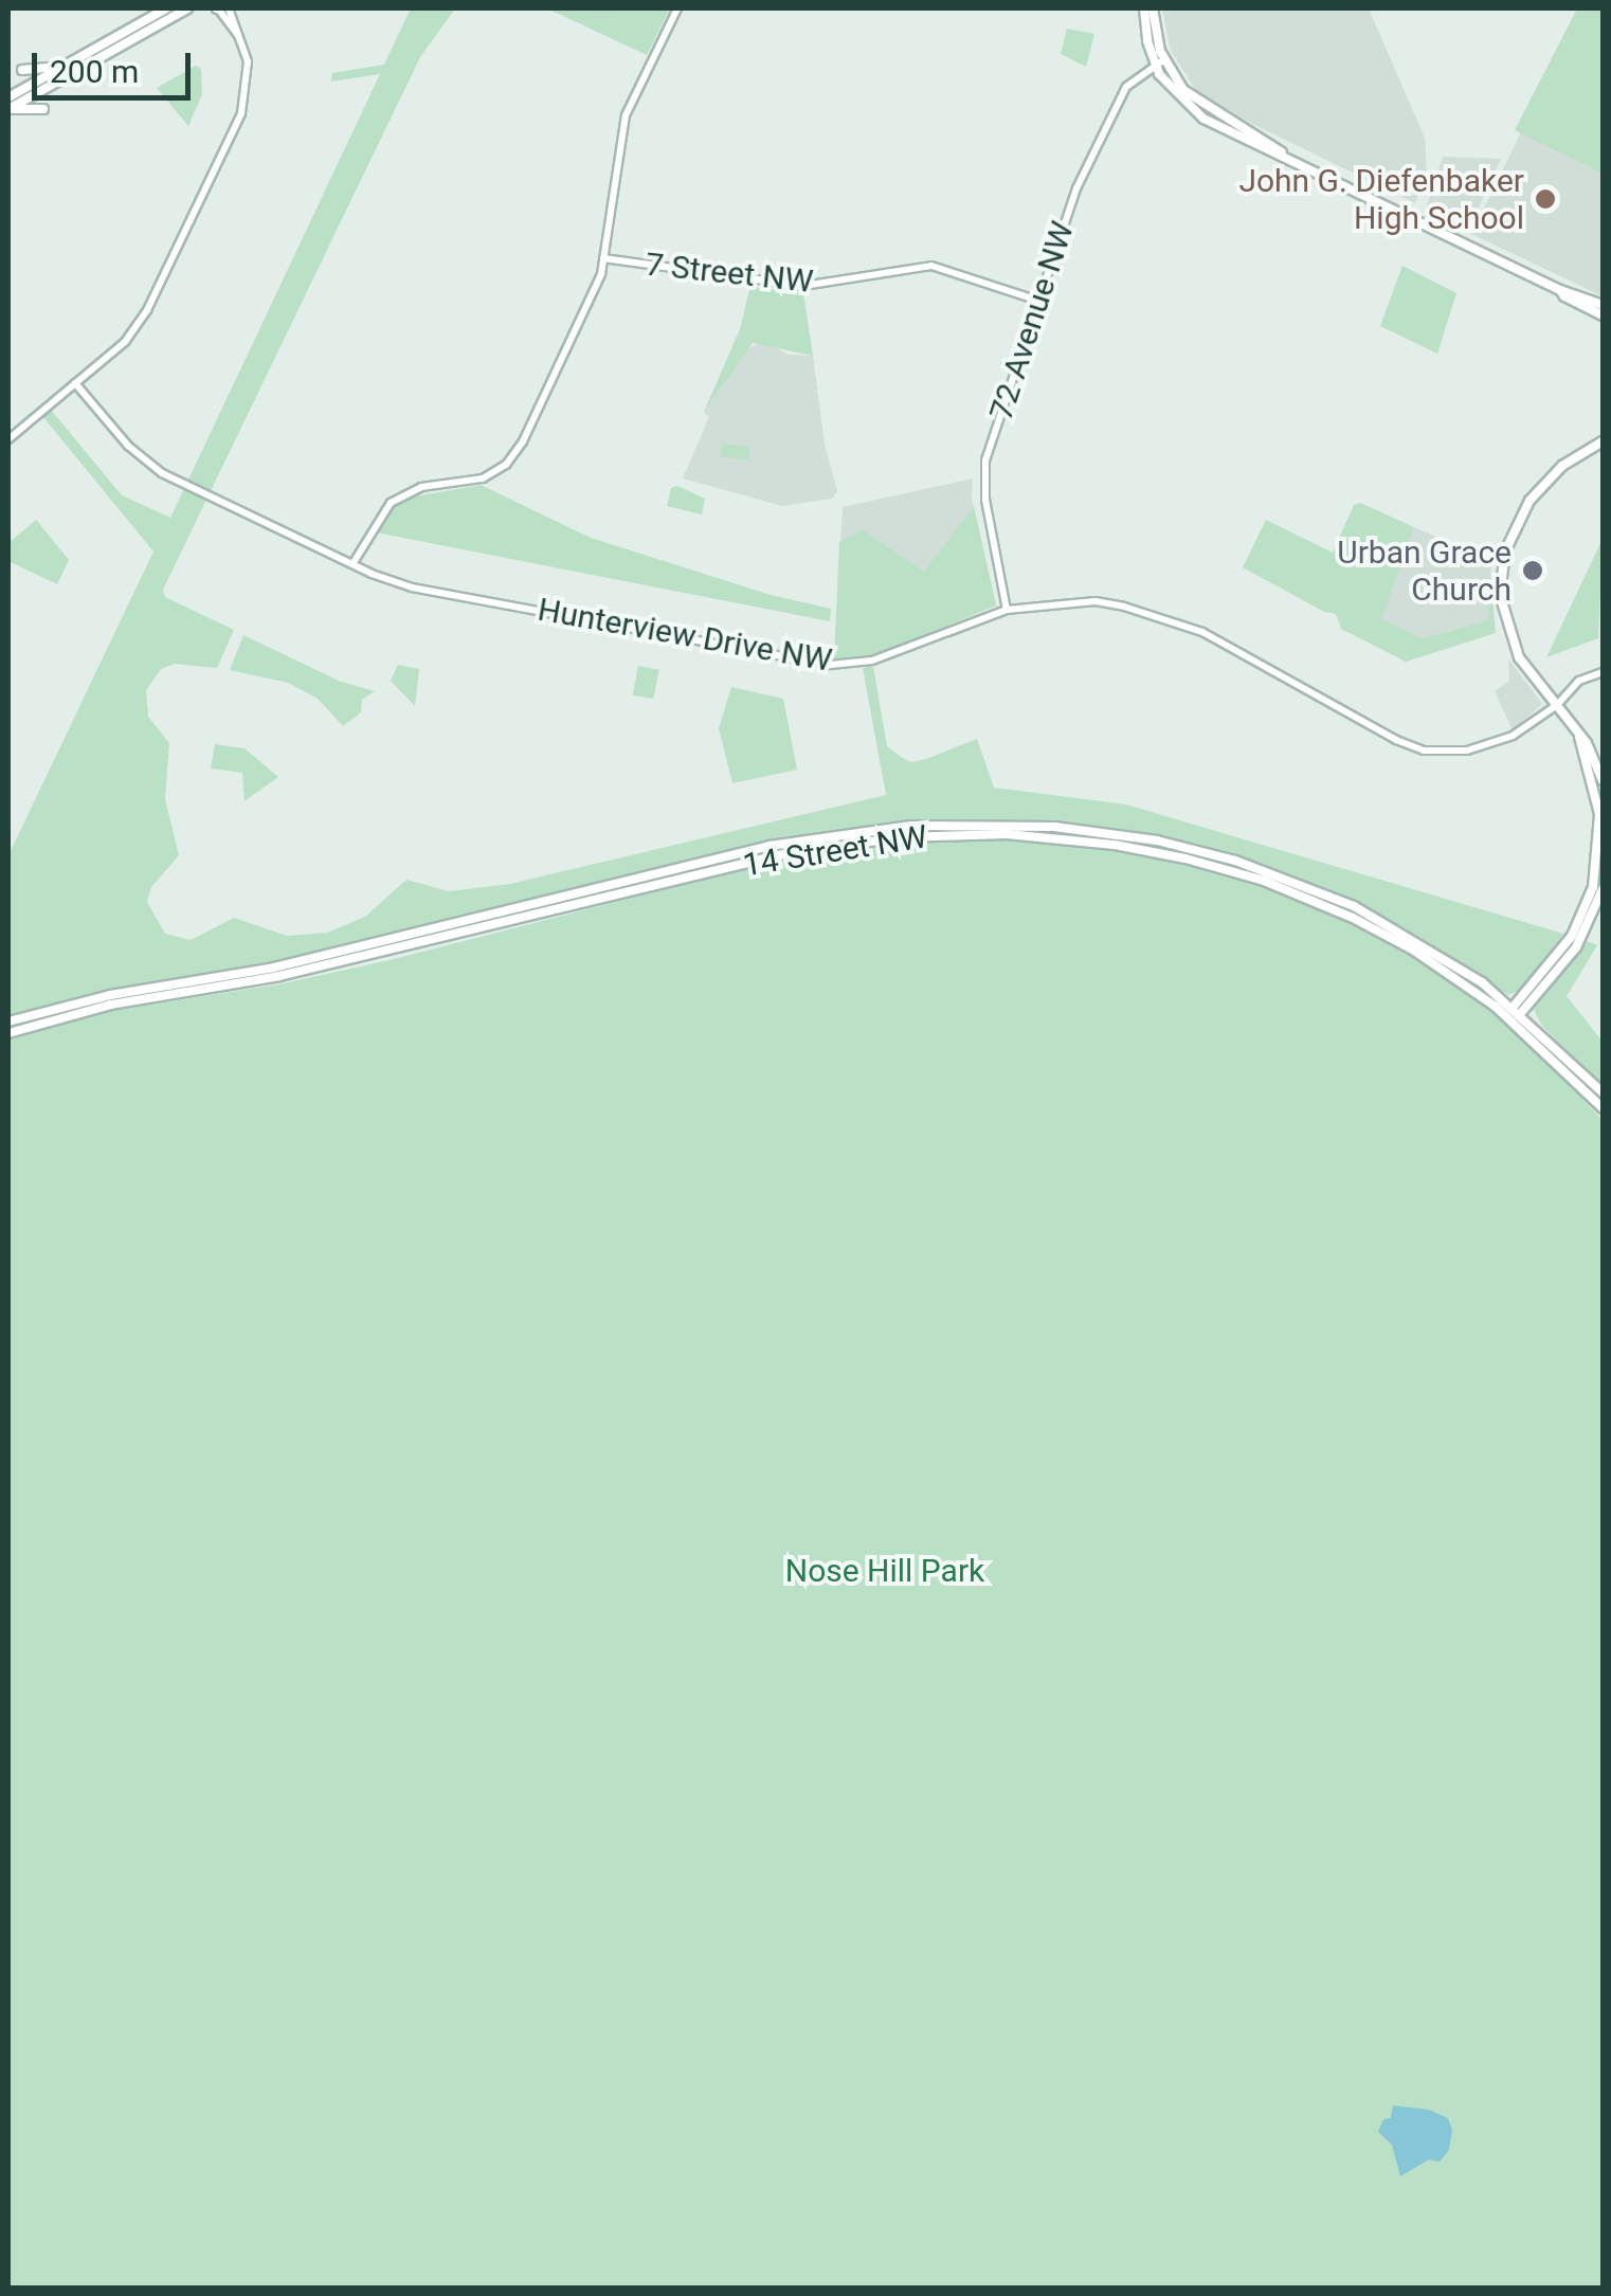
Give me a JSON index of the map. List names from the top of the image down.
{
  "streets": {
    "main road": ["14 Street NW"],
    "street": ["7 Street NW", "72 Avenue NW", "Hunterview Drive NW"]
  },
  "crossings": [
    ["7 Street NW", "72 Avenue NW"],
    ["72 Avenue NW", "Hunterview Drive NW"]
  ],
  "parks": ["Nose Hill Park"],
  "places": ["John G. Diefenbaker High School", "Urban Grace Church"],
  "scale_bar": "200 m"
}
